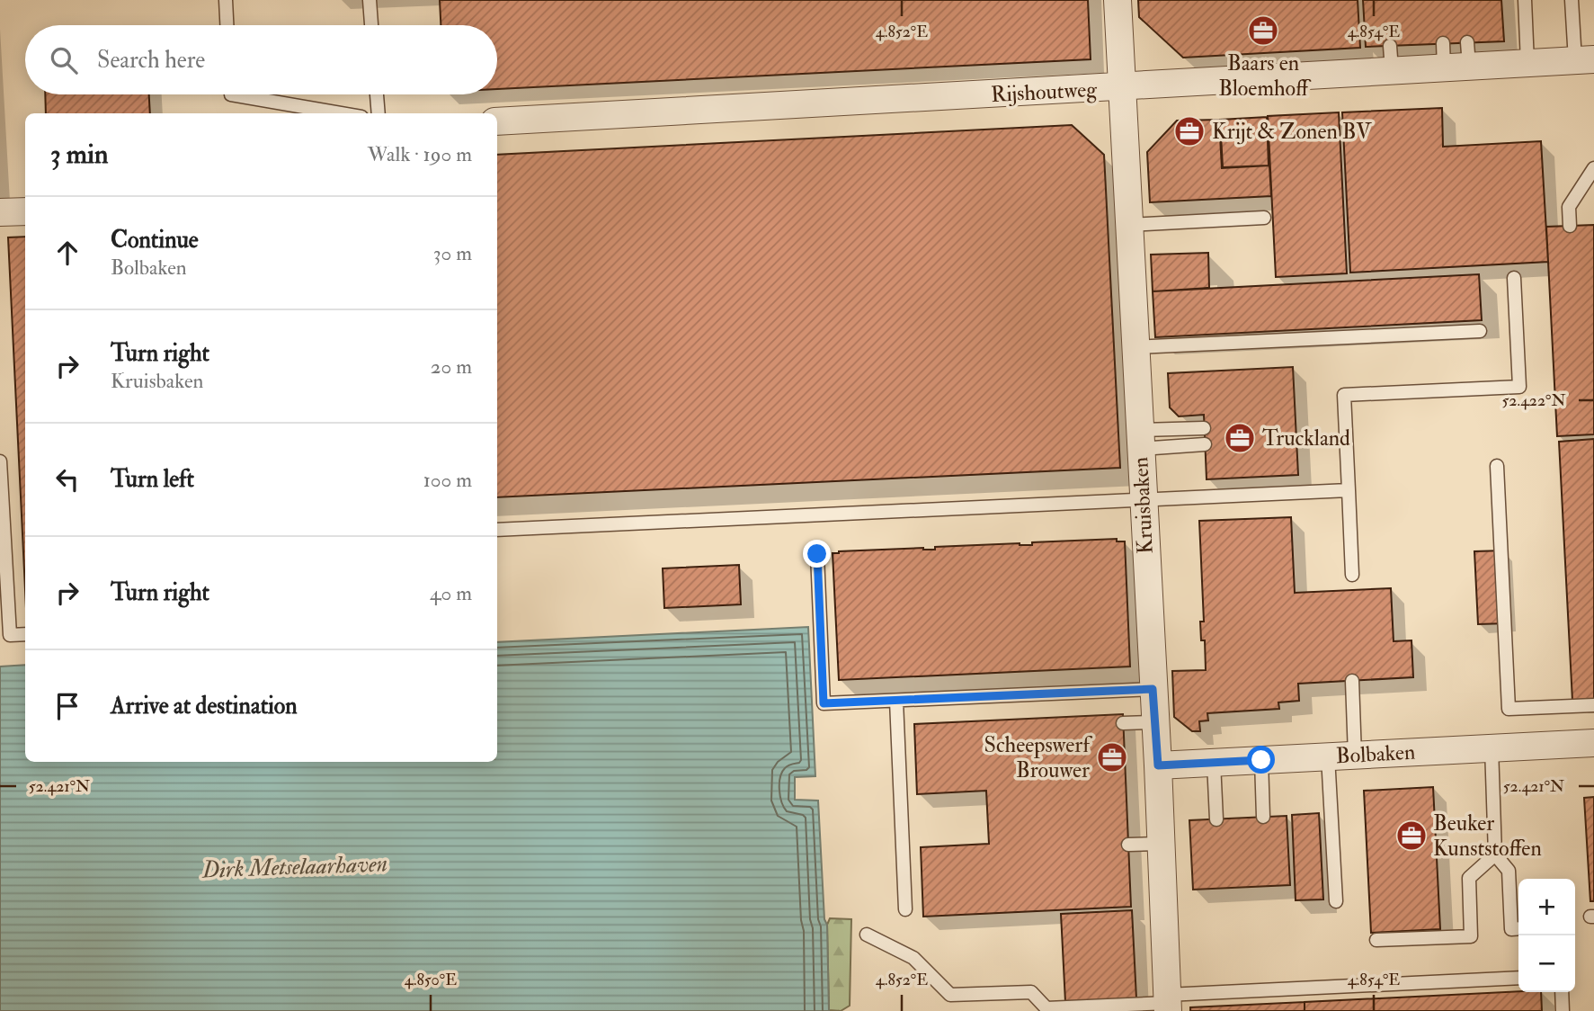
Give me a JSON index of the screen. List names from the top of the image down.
{
  "streets": {
    "street": ["Rijshoutweg", "Kruisbaken", "Bolbaken"]
  },
  "crossings": [
    ["Rijshoutweg", "Kruisbaken"],
    ["Kruisbaken", "Bolbaken"]
  ],
  "water": ["Dirk Metselaarhaven"],
  "places": {
    "office": [
      "Baars en Bloemhoff",
      "Krijt & Zonen BV",
      "Truckland",
      "Scheepswerf Brouwer",
      "Beuker Kunststoffen"
    ]
  },
  "page": {
    "search": "Search here",
    "heading": ["3 min", "Walk · 190 m"],
    "list": [
      ["Continue", "Bolbaken", "30 m"],
      ["Turn right", "Kruisbaken", "20 m"],
      ["Turn left", "100 m"],
      ["Turn right", "40 m"],
      "Arrive at destination"
    ],
    "map_buttons": ["+", "−"]
  },
  "coordinates": [
    "4.852°E",
    "4.854°E",
    "52.422°N",
    "52.421°N",
    "4.850°E"
  ]
}
